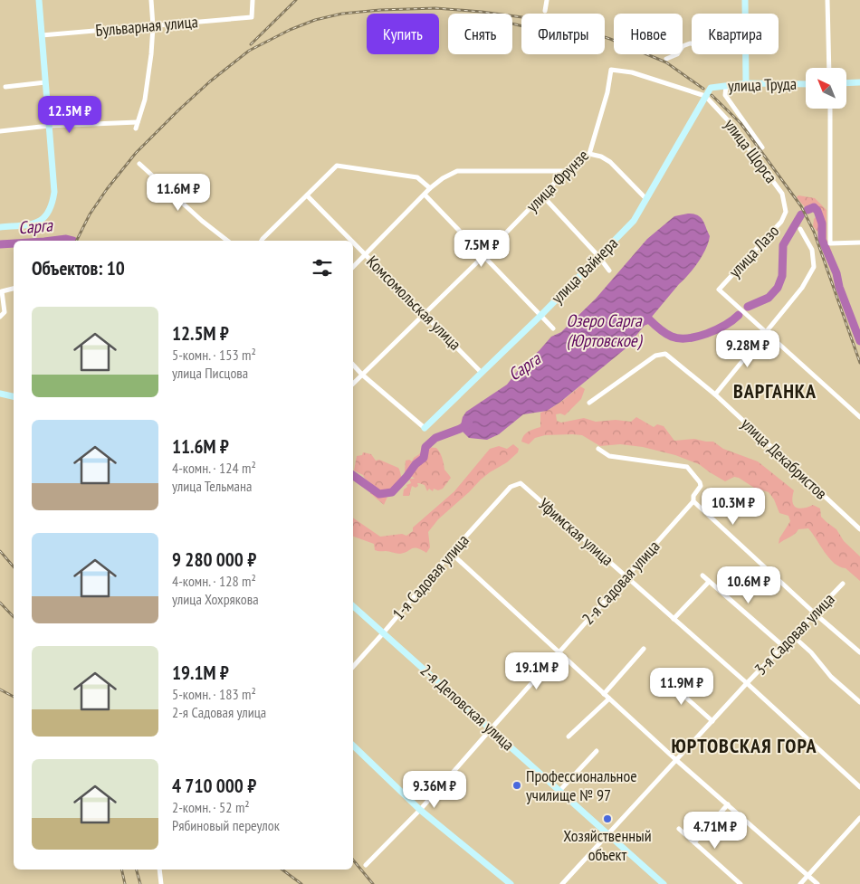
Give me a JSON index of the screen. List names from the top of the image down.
{
  "streets": {
    "street": [
      "Бульварная улица",
      "улица Труда",
      "улица Щорса",
      "улица Фрунзе",
      "улица Лазо",
      "улица Вайнера",
      "Комсомольская улица",
      "улица Декабристов",
      "Уфимская улица",
      "1-я Садовая улица",
      "2-я Садовая улица",
      "3-я Садовая улица",
      "2-я Деповская улица"
    ]
  },
  "crossings": [
    ["улица Труда", "улица Вайнера"],
    ["улица Щорса", "улица Фрунзе"],
    ["улица Щорса", "улица Лазо"],
    ["улица Щорса", "улица Вайнера"],
    ["улица Фрунзе", "улица Вайнера"],
    ["улица Фрунзе", "Комсомольская улица"],
    ["улица Вайнера", "Комсомольская улица"],
    ["Уфимская улица", "1-я Садовая улица"],
    ["Уфимская улица", "2-я Садовая улица"],
    ["Уфимская улица", "3-я Садовая улица"],
    ["1-я Садовая улица", "2-я Деповская улица"],
    ["2-я Садовая улица", "2-я Деповская улица"],
    ["3-я Садовая улица", "2-я Деповская улица"]
  ],
  "districts": ["ВАРГАНКА", "ЮРТОВСКАЯ ГОРА"],
  "water": ["Сарга", "Озеро Сарга (Юртовское)"],
  "places": ["Профессиональное училище № 97", "Хозяйственный объект"],
  "north": "top left",
  "page": {
    "chip": [
      "Купить",
      "Снять",
      "Фильтры",
      "Новое",
      "Квартира"
    ],
    "price": [
      "12.5M ₽",
      "11.6M ₽",
      "7.5M ₽",
      "9.28M ₽",
      "10.3M ₽",
      "10.6M ₽",
      "19.1M ₽",
      "11.9M ₽",
      "9.36M ₽",
      "4.71M ₽"
    ],
    "heading": "Объектов: 10",
    "list": [
      {
        "name": "12.5M ₽",
        "note": "5-комн. · 153 m² · улица Писцова"
      },
      {
        "name": "11.6M ₽",
        "note": "4-комн. · 124 m² · улица Тельмана"
      },
      {
        "name": "9 280 000 ₽",
        "note": "4-комн. · 128 m² · улица Хохрякова"
      },
      {
        "name": "19.1M ₽",
        "note": "5-комн. · 183 m² · 2-я Садовая улица"
      },
      {
        "name": "4 710 000 ₽",
        "note": "2-комн. · 52 m² · Рябиновый переулок"
      }
    ]
  }
}
